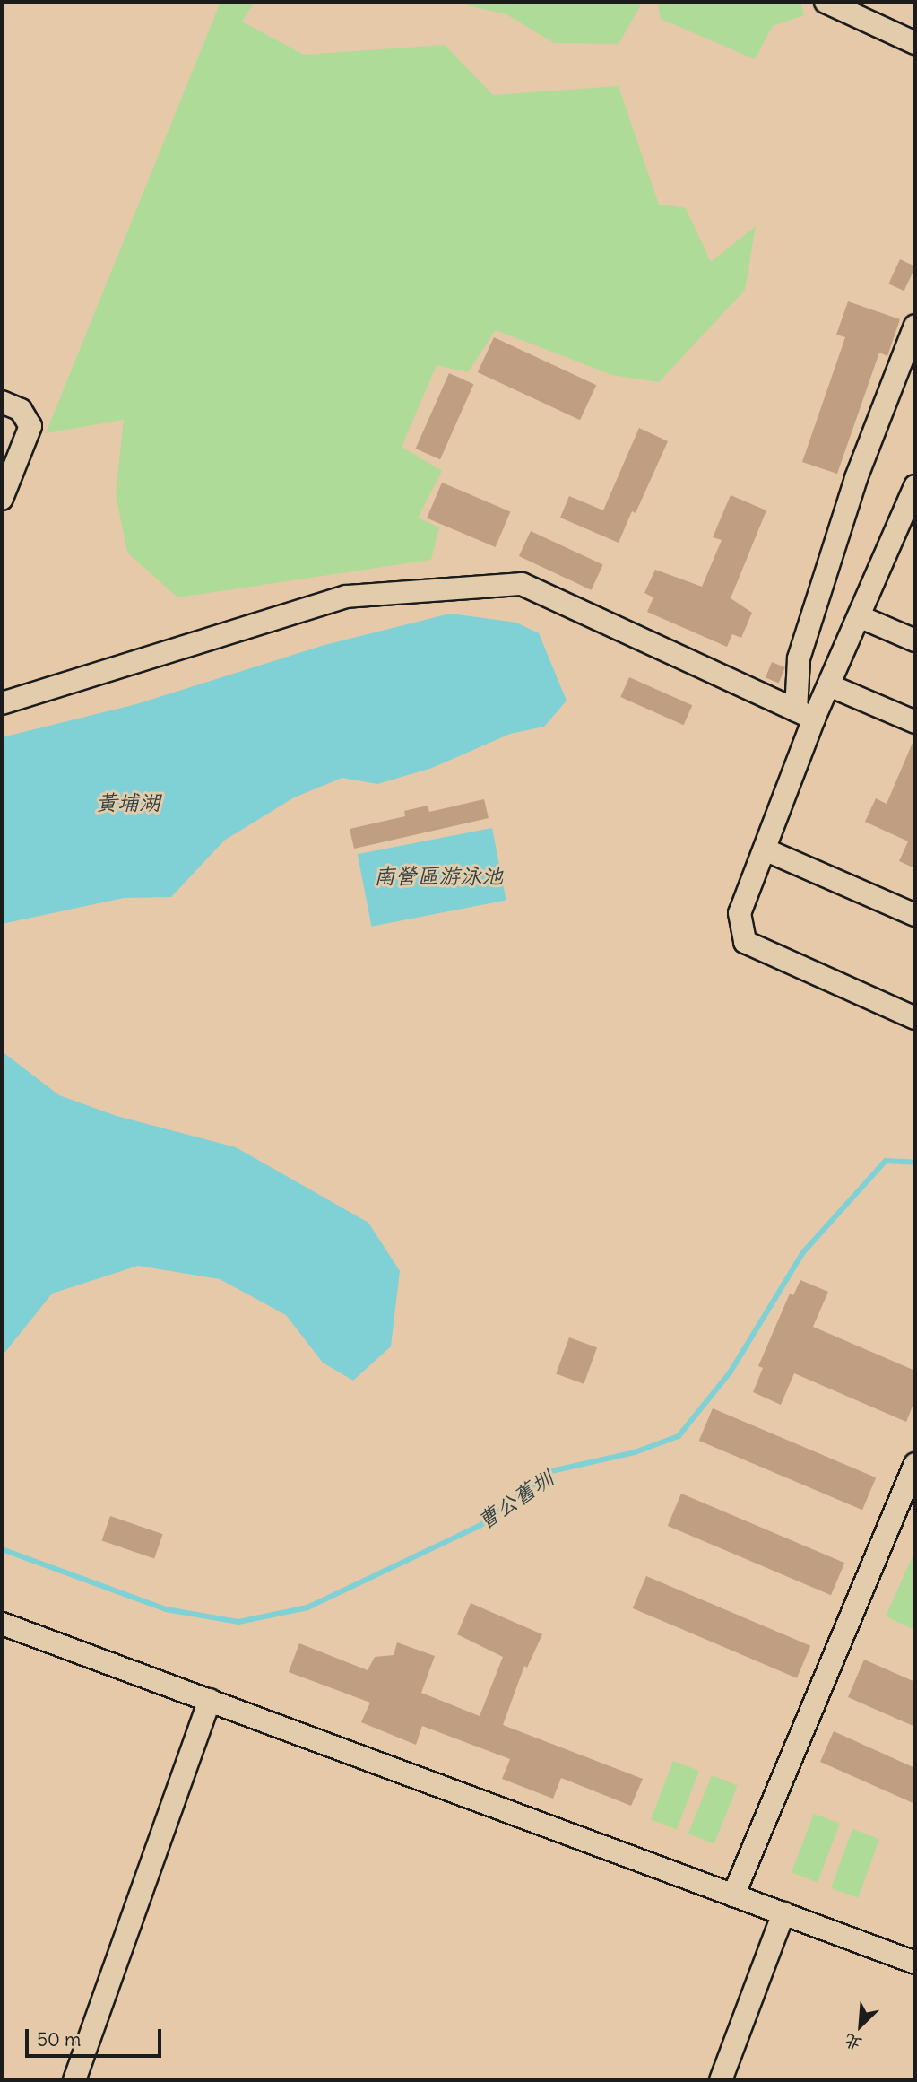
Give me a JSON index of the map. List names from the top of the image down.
{
  "water": ["黃埔湖", "南營區游泳池", "曹公舊圳"],
  "scale_bar": "50 m",
  "north": "bottom left"
}
